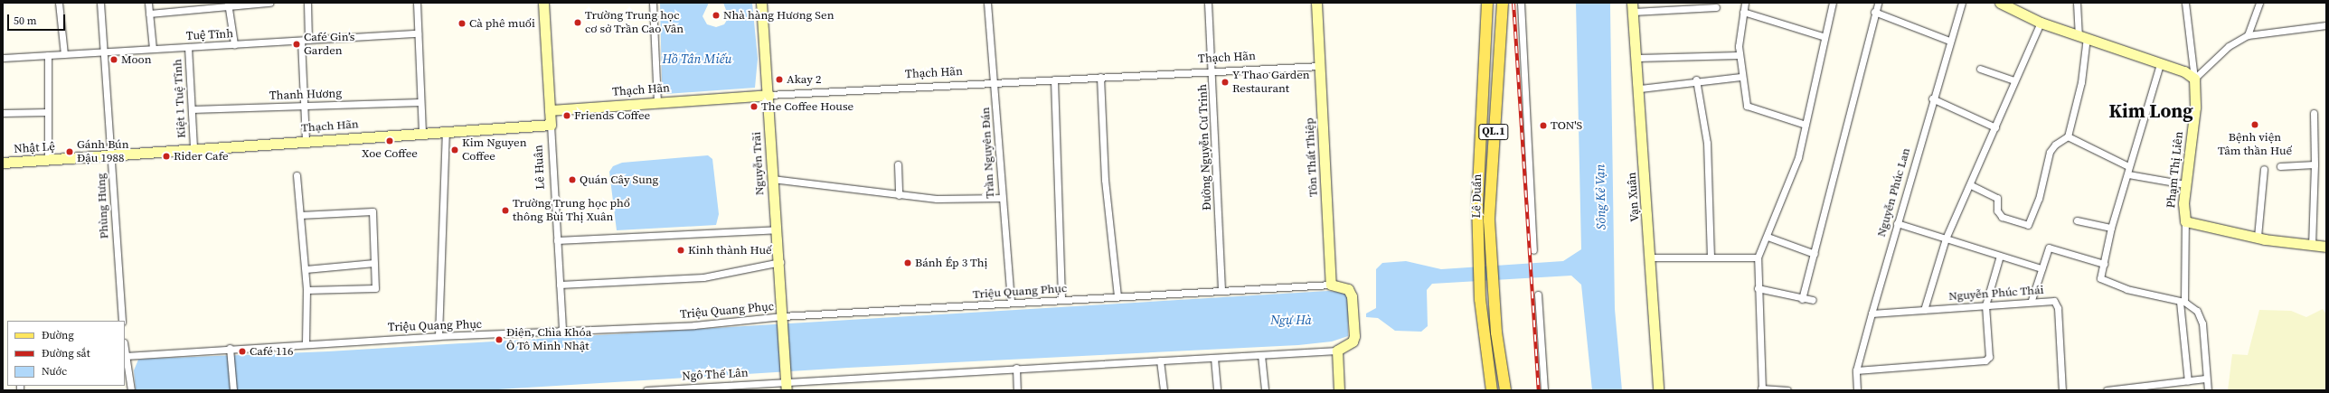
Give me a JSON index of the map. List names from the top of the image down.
{
  "streets": {
    "main road": ["QL.1", "Lê Duẩn"],
    "street": [
      "Tuệ Tĩnh",
      "Thạch Hãn",
      "Thanh Hương",
      "Kiệt 1 Tuệ Tĩnh",
      "Đường Nguyễn Cư Trinh",
      "Nhật Lệ",
      "Trần Nguyên Đán",
      "Tôn Thất Thiệp",
      "Nguyễn Trãi",
      "Lê Huân",
      "Phạm Thị Liên",
      "Nguyễn Phúc Lan",
      "Vạn Xuân",
      "Phùng Hưng",
      "Triệu Quang Phục",
      "Nguyễn Phúc Thái",
      "Ngô Thế Lân"
    ]
  },
  "crossings": [
    ["Tuệ Tĩnh", "Kiệt 1 Tuệ Tĩnh"],
    ["Tuệ Tĩnh", "Phùng Hưng"],
    ["Thạch Hãn", "Kiệt 1 Tuệ Tĩnh"],
    ["Thạch Hãn", "Đường Nguyễn Cư Trinh"],
    ["Thạch Hãn", "Nhật Lệ"],
    ["Thạch Hãn", "Trần Nguyên Đán"],
    ["Thạch Hãn", "Tôn Thất Thiệp"],
    ["Thạch Hãn", "Nguyễn Trãi"],
    ["Thạch Hãn", "Lê Huân"],
    ["Thạch Hãn", "Phùng Hưng"],
    ["Thanh Hương", "Kiệt 1 Tuệ Tĩnh"],
    ["Đường Nguyễn Cư Trinh", "Triệu Quang Phục"],
    ["Nhật Lệ", "Phùng Hưng"],
    ["Trần Nguyên Đán", "Triệu Quang Phục"],
    ["Tôn Thất Thiệp", "Triệu Quang Phục"],
    ["Nguyễn Trãi", "Triệu Quang Phục"],
    ["Nguyễn Trãi", "Ngô Thế Lân"],
    ["Lê Huân", "Triệu Quang Phục"],
    ["Nguyễn Phúc Lan", "Nguyễn Phúc Thái"]
  ],
  "districts": ["Kim Long"],
  "water": ["Hồ Tân Miếu", "Sông Kẻ Vạn", "Ngự Hà"],
  "places": [
    "Nhà hàng Hương Sen",
    "Trường Trung học cơ sở Trần Cao Vân",
    "Cà phê muối",
    "Café Gin’s Garden",
    "Moon",
    "Akay 2",
    "Y Thao Garden Restaurant",
    "The Coffee House",
    "Friends Coffee",
    "Bệnh viện Tâm thần Huế",
    "TON'S",
    "Xoe Coffee",
    "Kim Nguyen Coffee",
    "Gánh Bún Đậu 1988",
    "Rider Cafe",
    "Quán Cây Sung",
    "Trường Trung học phổ thông Bùi Thị Xuân",
    "Kinh thành Huế",
    "Bánh Ép 3 Thị",
    "Điện, Chìa Khóa Ô Tô Minh Nhật",
    "Café 116"
  ],
  "legend": ["Đường", "Đường sắt", "Nước"],
  "scale_bar": "50 m"
}
